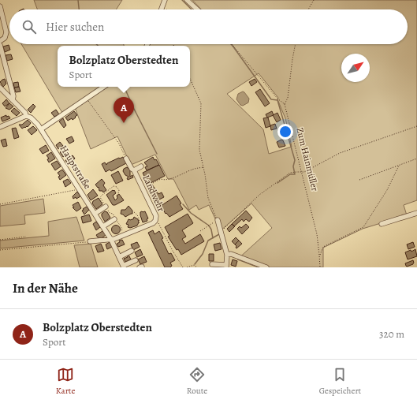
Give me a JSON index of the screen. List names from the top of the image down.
{
  "streets": {
    "street": ["Hauptstraße", "Landwehr"],
    "path": ["Zum Hainmüller"]
  },
  "crossings": [
    ["Hauptstraße", "Landwehr"]
  ],
  "north": "top right",
  "page": {
    "search": "Hier suchen",
    "popup": ["Bolzplatz Oberstedten", "Sport"],
    "pins": "A",
    "heading": "In der Nähe",
    "list": [
      {
        "mark": "A",
        "name": "Bolzplatz Oberstedten",
        "note": "Sport",
        "value": "320 m"
      }
    ],
    "nav": ["Karte", "Route", "Gespeichert"]
  }
}
